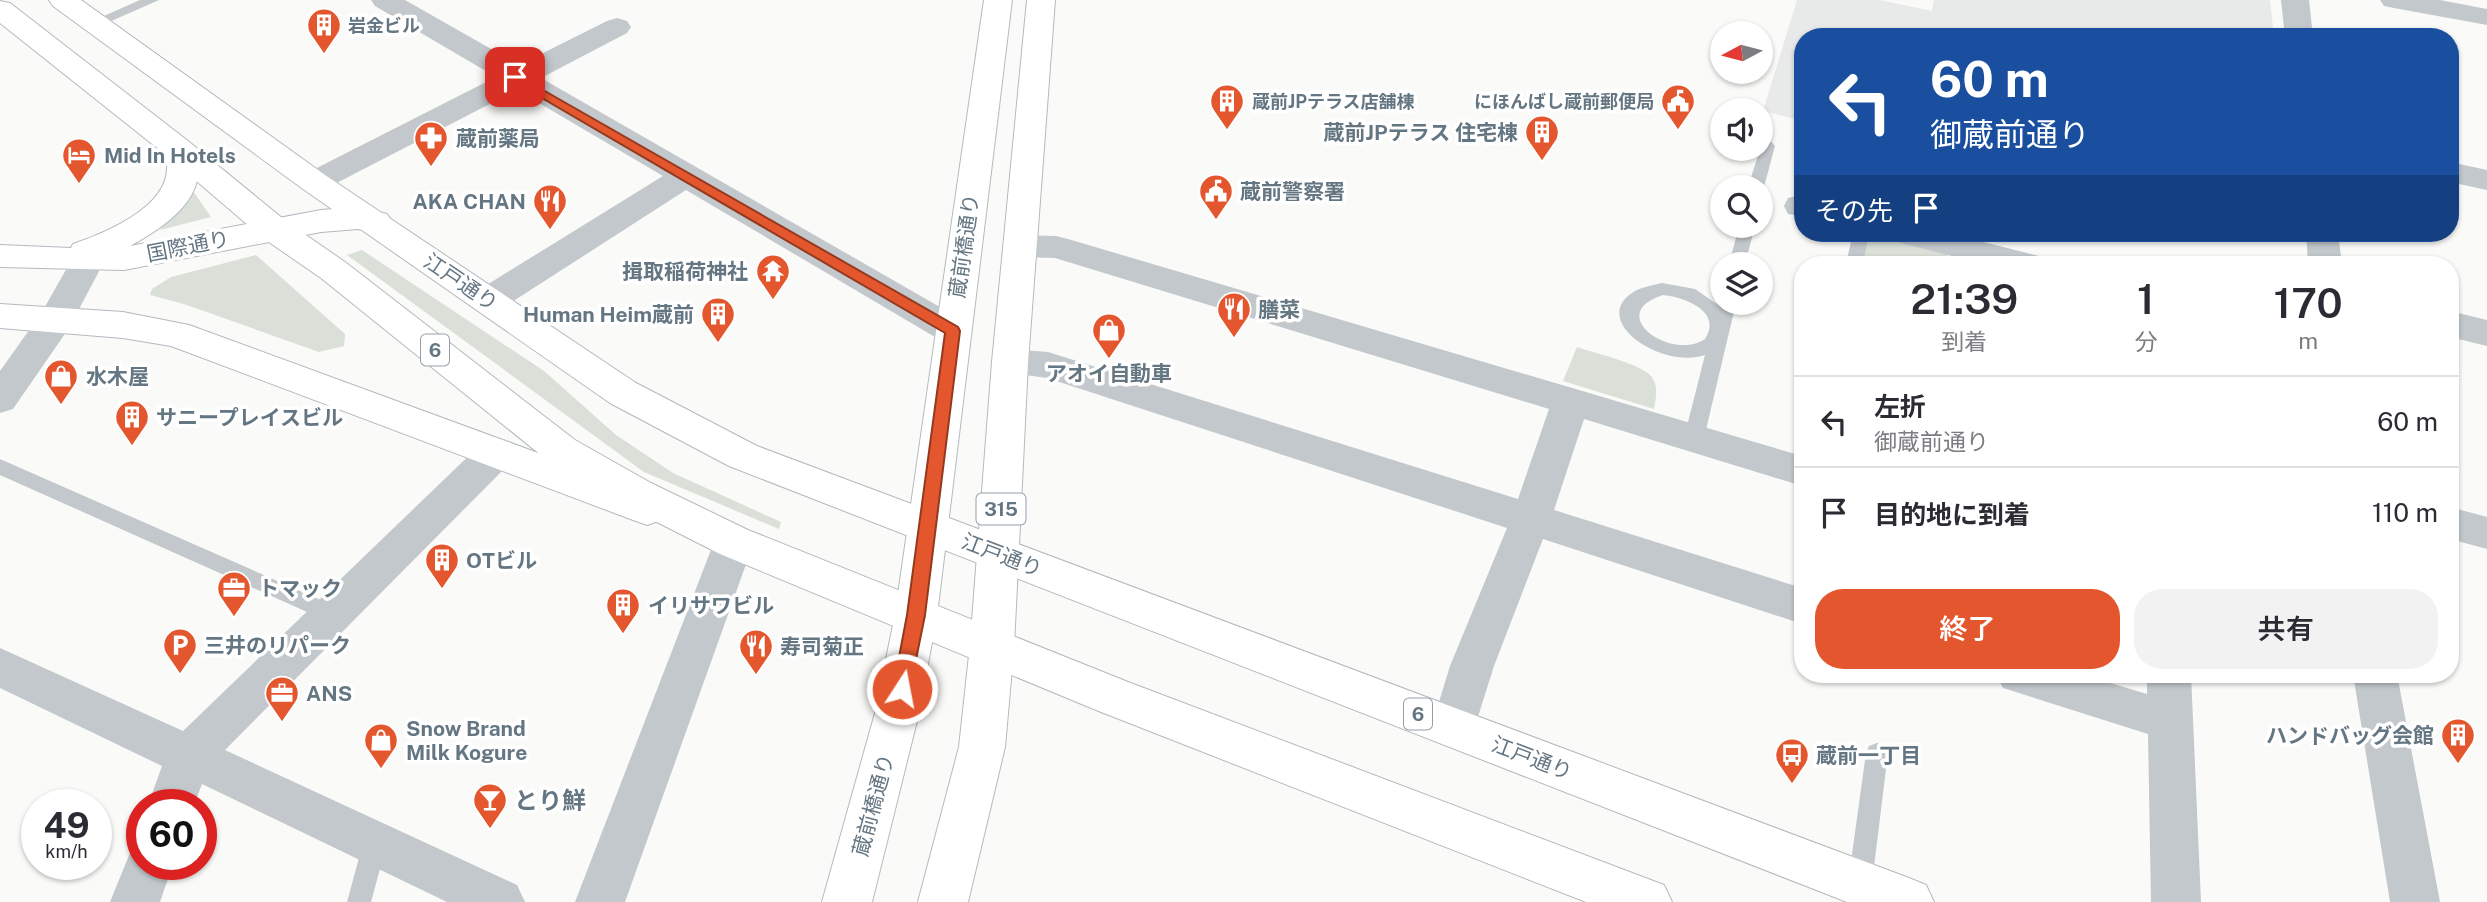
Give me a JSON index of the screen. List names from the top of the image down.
{
  "streets": {
    "main road": [
      "国際通り",
      "蔵前橋通り",
      "江戸通り",
      "6",
      "315"
    ]
  },
  "crossings": [
    ["国際通り", "江戸通り"],
    ["国際通り", "6"],
    ["蔵前橋通り", "江戸通り"],
    ["蔵前橋通り", "6"],
    ["江戸通り", "315"],
    ["6", "315"]
  ],
  "places": {
    "building": [
      "岩金ビル",
      "蔵前JPテラス店舗棟",
      "蔵前JPテラス 住宅棟",
      "Human Heim蔵前",
      "サニープレイスビル",
      "OTビル",
      "イリサワビル",
      "ハンドバッグ会館"
    ],
    "public building": ["にほんばし蔵前郵便局", "蔵前警察署"],
    "pharmacy": ["蔵前薬局"],
    "hotel": ["Mid In Hotels"],
    "restaurant": ["AKA CHAN", "膳菜", "寿司菊正"],
    "temple": ["揖取稲荷神社"],
    "shop": ["アオイ自動車", "水木屋", "Snow Brand Milk Kogure"],
    "office": ["トマック", "ANS"],
    "parking": ["三井のリパーク"],
    "bus stop": ["蔵前一丁目"],
    "bar": ["とり鮮"]
  },
  "north": "left",
  "page": {
    "turn": ["60 m", "御蔵前通り"],
    "then": "その先",
    "eta": [
      "21:39",
      "到着",
      "1",
      "分",
      "170",
      "m"
    ],
    "list": [
      {
        "name": "左折",
        "note": "御蔵前通り",
        "value": "60 m"
      },
      {
        "name": "目的地に到着",
        "value": "110 m"
      }
    ],
    "buttons": ["終了", "共有"],
    "speed": "49 km/h",
    "limit": "60"
  }
}
